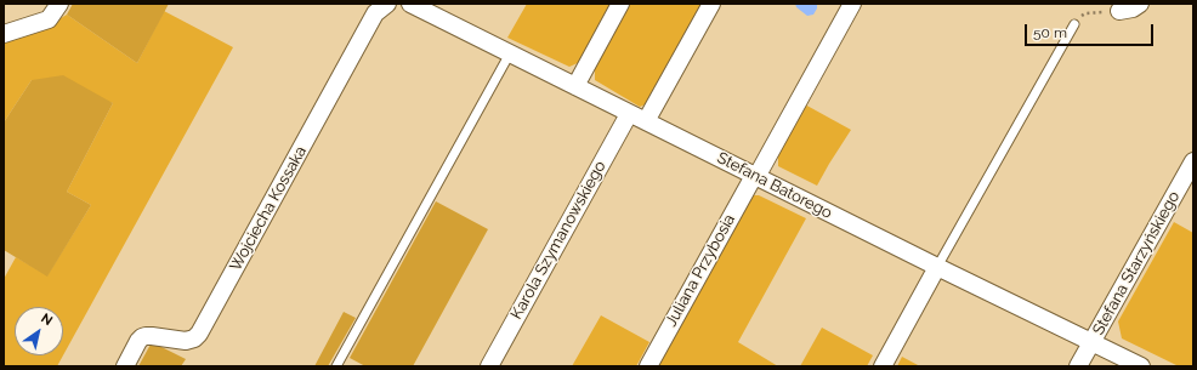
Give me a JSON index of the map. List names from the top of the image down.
{
  "streets": {
    "street": [
      "Stefana Batorego",
      "Wojciecha Kossaka",
      "Karola Szymanowskiego",
      "Stefana Starzyńskiego",
      "Juliana Przybosia"
    ]
  },
  "crossings": [
    ["Stefana Batorego", "Karola Szymanowskiego"],
    ["Stefana Batorego", "Stefana Starzyńskiego"],
    ["Stefana Batorego", "Juliana Przybosia"]
  ],
  "scale_bar": "50 m",
  "north": "top right"
}
